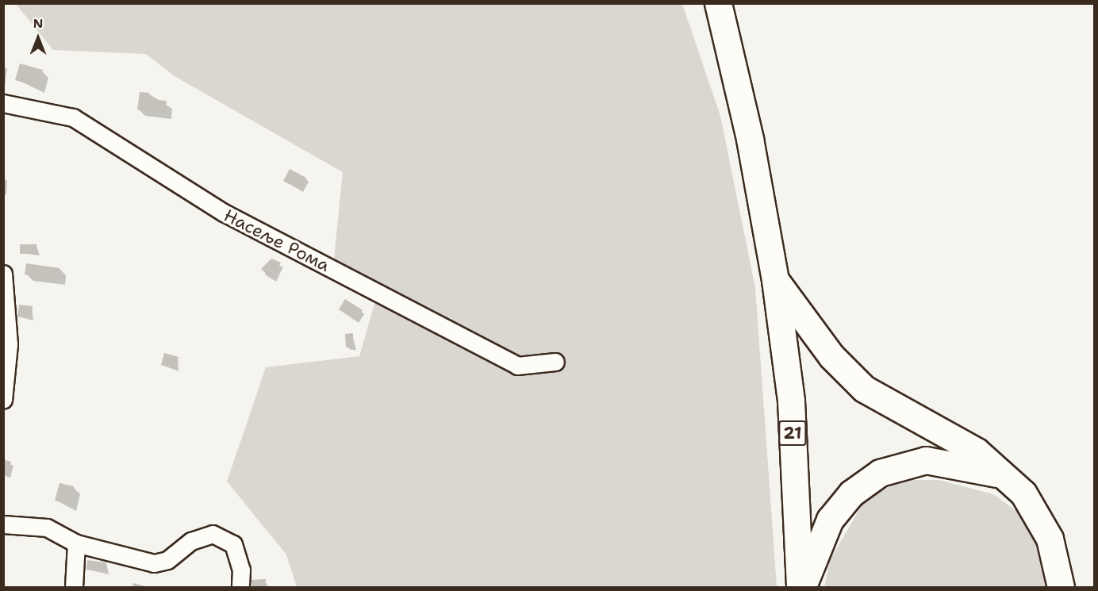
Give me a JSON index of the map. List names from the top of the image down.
{
  "streets": {
    "main road": ["21"],
    "street": ["Насеље Рома"]
  },
  "north": "top"
}
